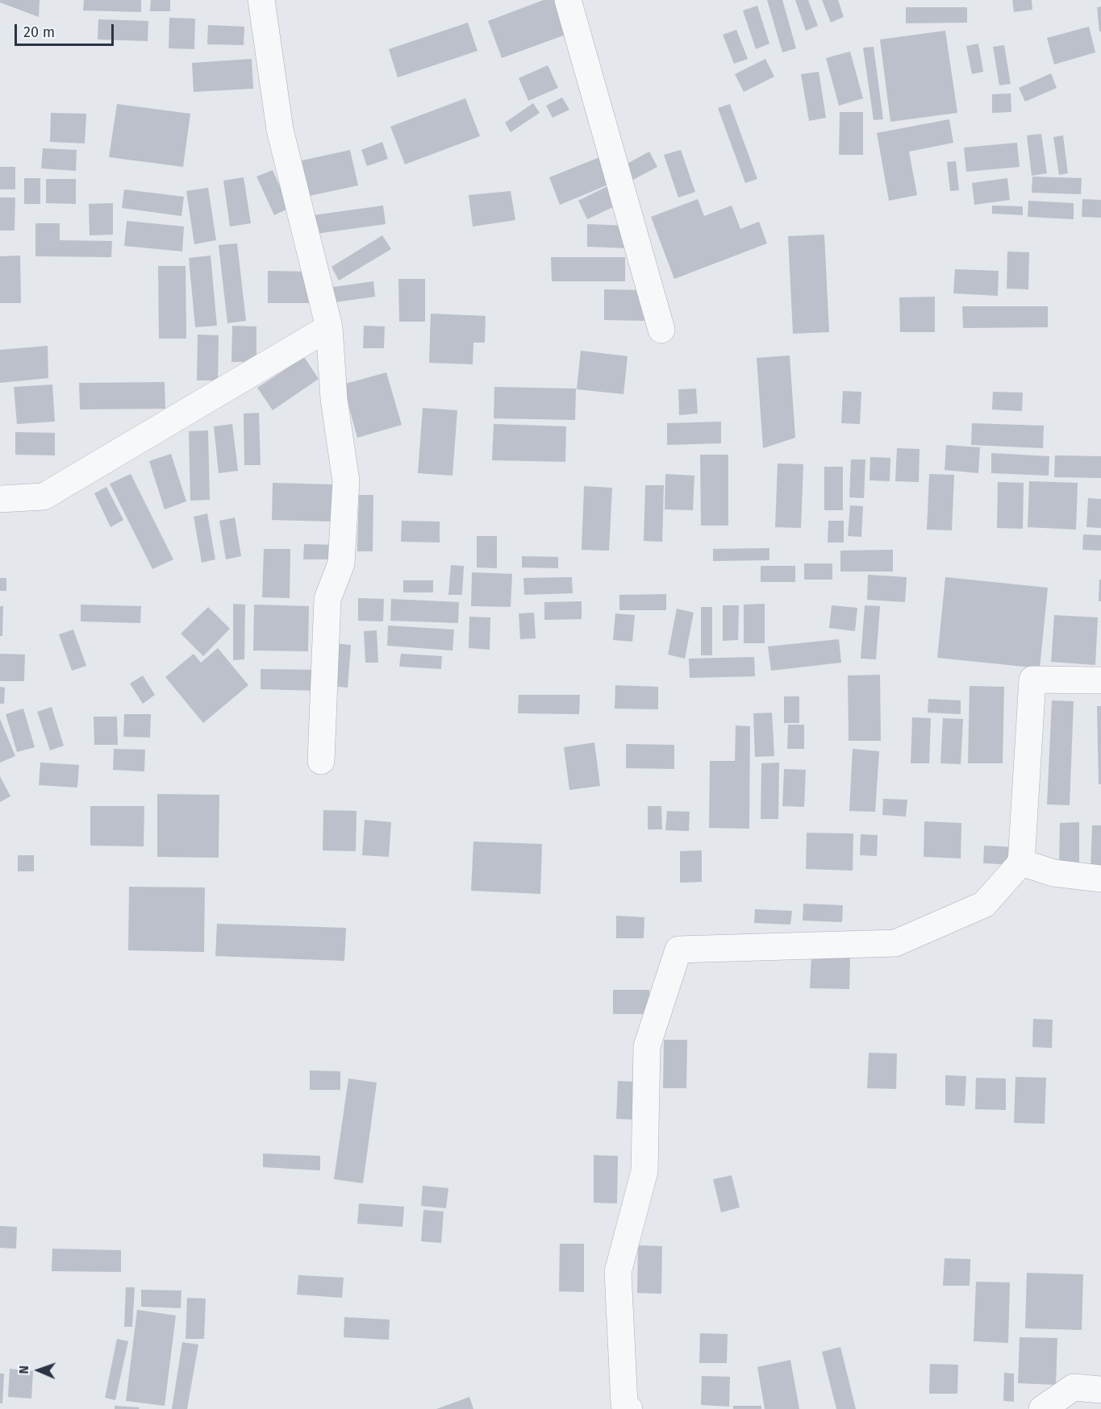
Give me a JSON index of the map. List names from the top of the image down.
{
  "scale_bar": "20 m",
  "north": "left"
}
